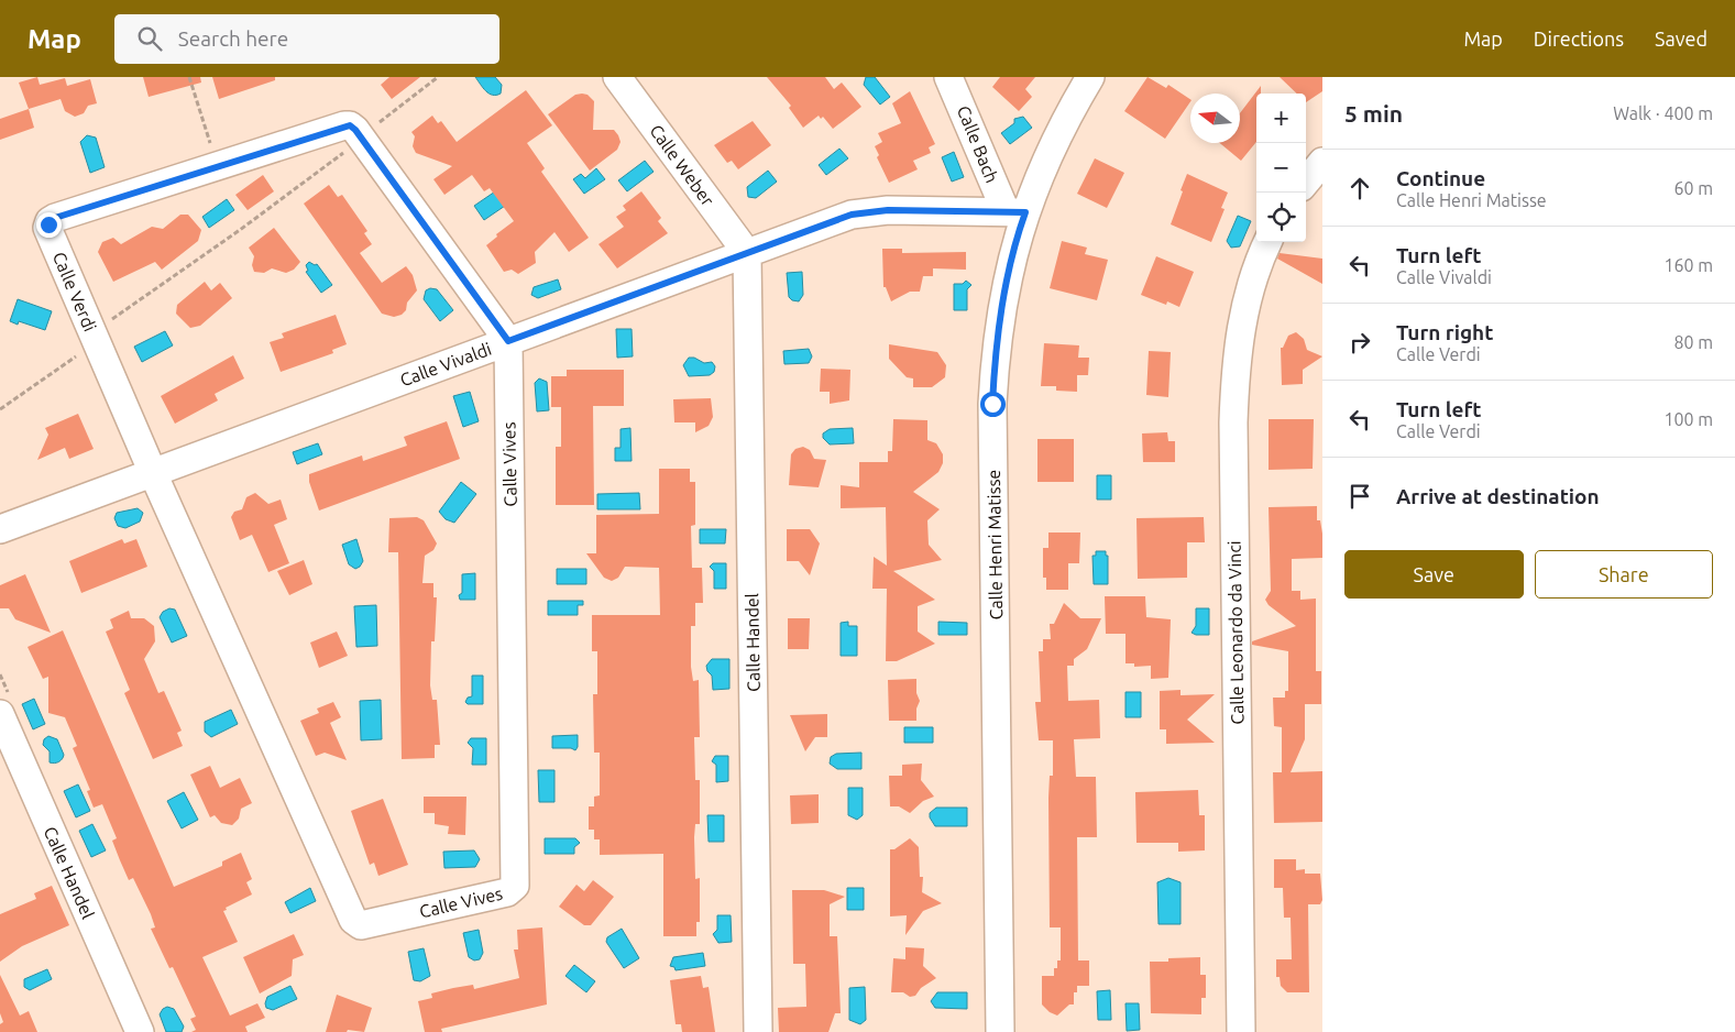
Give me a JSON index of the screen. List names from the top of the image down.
{
  "streets": {
    "street": [
      "Calle Bach",
      "Calle Weber",
      "Calle Verdi",
      "Calle Vivaldi",
      "Calle Vives",
      "Calle Henri Matisse",
      "Calle Leonardo da Vinci",
      "Calle Handel"
    ]
  },
  "crossings": [
    ["Calle Bach", "Calle Vivaldi"],
    ["Calle Bach", "Calle Henri Matisse"],
    ["Calle Weber", "Calle Vivaldi"],
    ["Calle Weber", "Calle Handel"],
    ["Calle Verdi", "Calle Vivaldi"],
    ["Calle Verdi", "Calle Vives"],
    ["Calle Vivaldi", "Calle Vives"],
    ["Calle Vivaldi", "Calle Henri Matisse"],
    ["Calle Vivaldi", "Calle Handel"]
  ],
  "north": "left",
  "page": {
    "header": "Map",
    "search": "Search here",
    "nav": ["Map", "Directions", "Saved"],
    "heading": ["5 min", "Walk · 400 m"],
    "map_buttons": ["+", "−"],
    "list": [
      ["Continue", "Calle Henri Matisse", "60 m"],
      ["Turn left", "Calle Vivaldi", "160 m"],
      ["Turn right", "Calle Verdi", "80 m"],
      ["Turn left", "Calle Verdi", "100 m"],
      "Arrive at destination"
    ],
    "buttons": ["Save", "Share"]
  }
}
